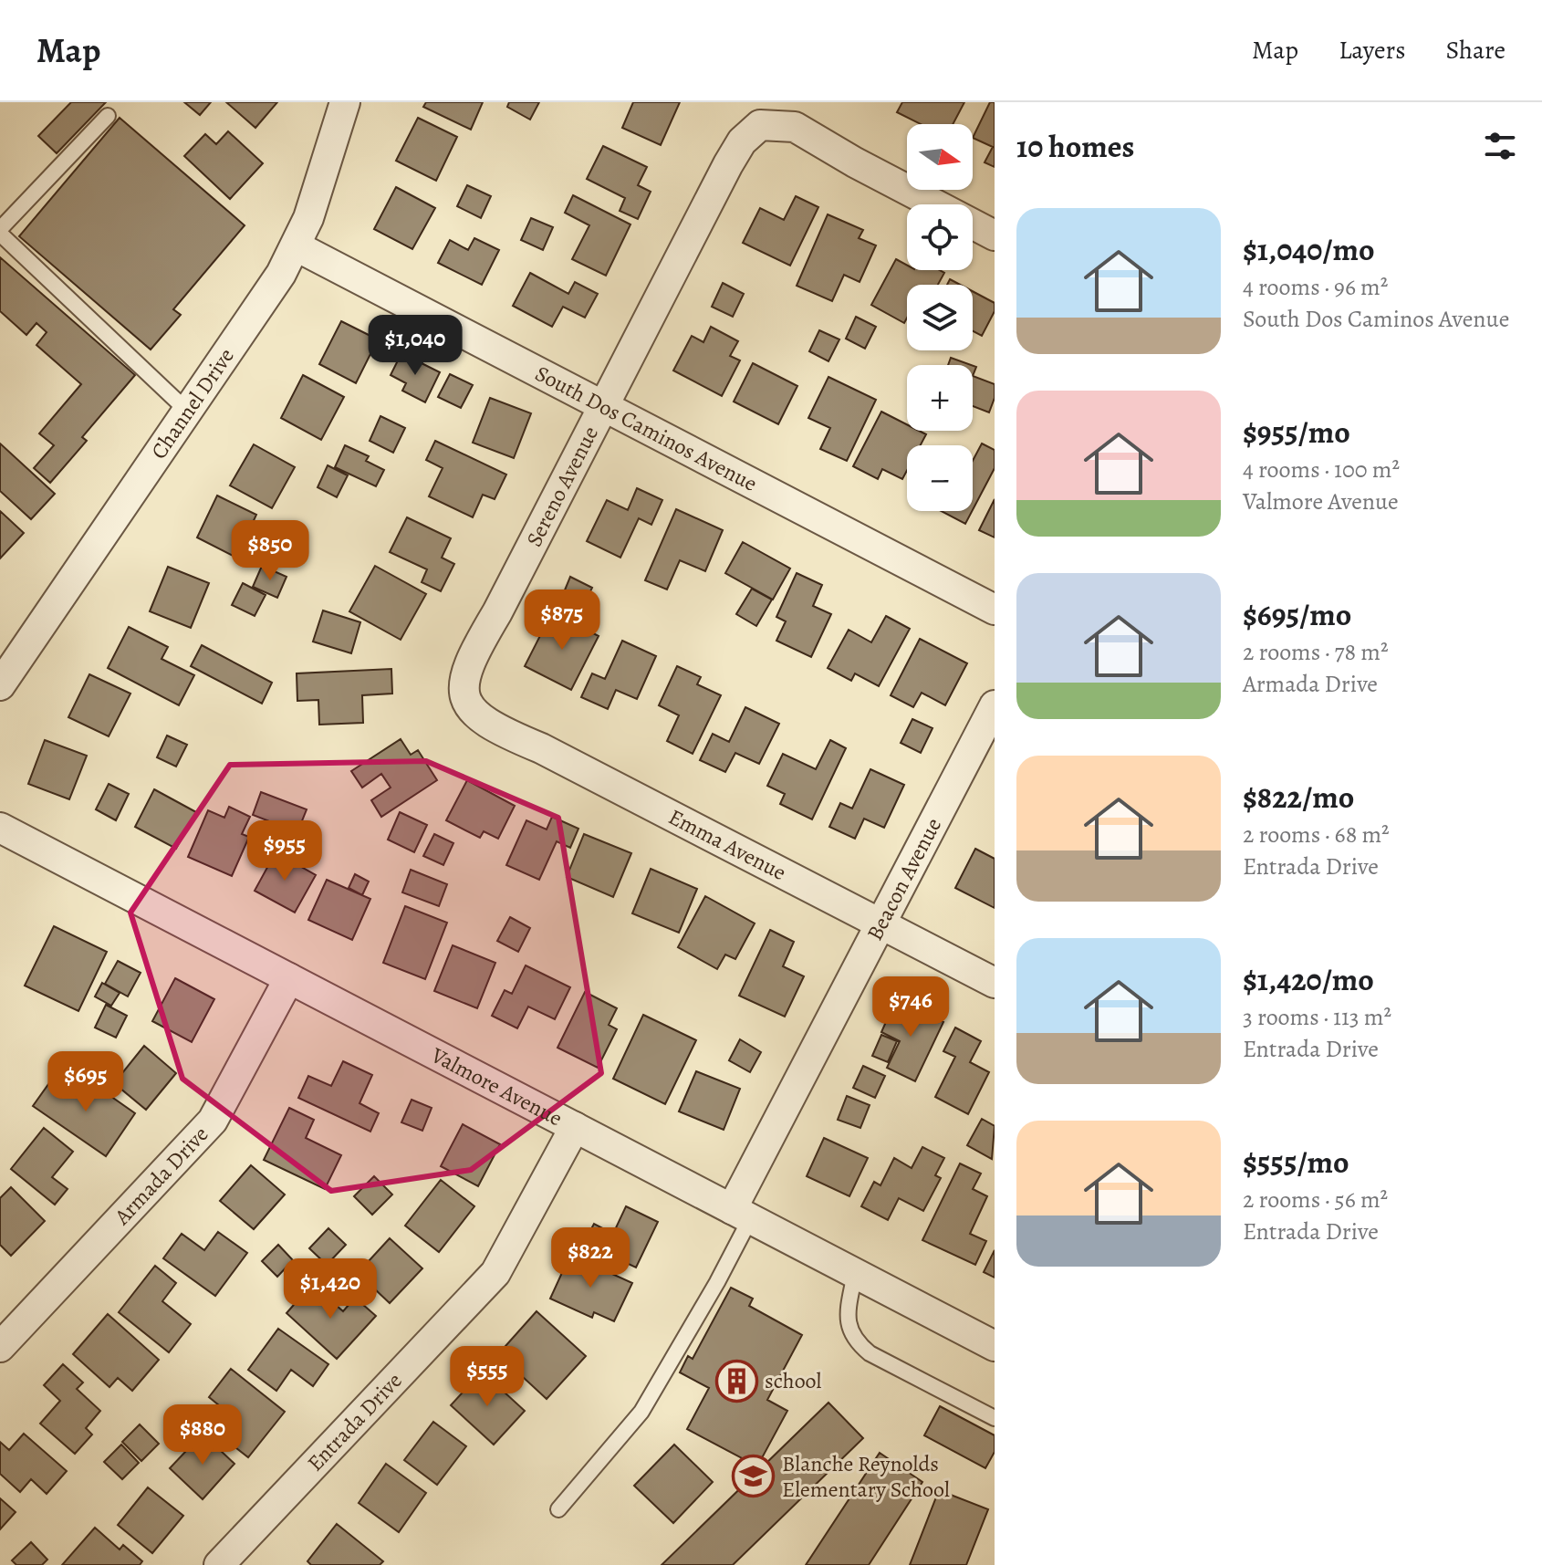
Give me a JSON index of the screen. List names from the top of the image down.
{
  "streets": {
    "street": [
      "Channel Drive",
      "South Dos Caminos Avenue",
      "Sereno Avenue",
      "Emma Avenue",
      "Beacon Avenue",
      "Valmore Avenue",
      "Armada Drive",
      "Entrada Drive"
    ]
  },
  "crossings": [
    ["Channel Drive", "South Dos Caminos Avenue"],
    ["South Dos Caminos Avenue", "Sereno Avenue"],
    ["Sereno Avenue", "Emma Avenue"],
    ["Emma Avenue", "Beacon Avenue"],
    ["Beacon Avenue", "Valmore Avenue"],
    ["Valmore Avenue", "Armada Drive"],
    ["Valmore Avenue", "Entrada Drive"]
  ],
  "places": {
    "building": ["school"],
    "school or university": ["Blanche Reynolds Elementary School"]
  },
  "north": "right",
  "page": {
    "header": "Map",
    "nav": ["Map", "Layers", "Share"],
    "heading": "10 homes",
    "map_buttons": ["+", "−"],
    "list": [
      {
        "name": "$1,040/mo",
        "note": "4 rooms · 96 m² · South Dos Caminos Avenue"
      },
      {
        "name": "$955/mo",
        "note": "4 rooms · 100 m² · Valmore Avenue"
      },
      {
        "name": "$695/mo",
        "note": "2 rooms · 78 m² · Armada Drive"
      },
      {
        "name": "$822/mo",
        "note": "2 rooms · 68 m² · Entrada Drive"
      },
      {
        "name": "$1,420/mo",
        "note": "3 rooms · 113 m² · Entrada Drive"
      },
      {
        "name": "$555/mo",
        "note": "2 rooms · 56 m² · Entrada Drive"
      }
    ],
    "price": [
      "$1,040",
      "$850",
      "$875",
      "$955",
      "$746",
      "$695",
      "$822",
      "$1,420",
      "$555",
      "$880"
    ]
  }
}
